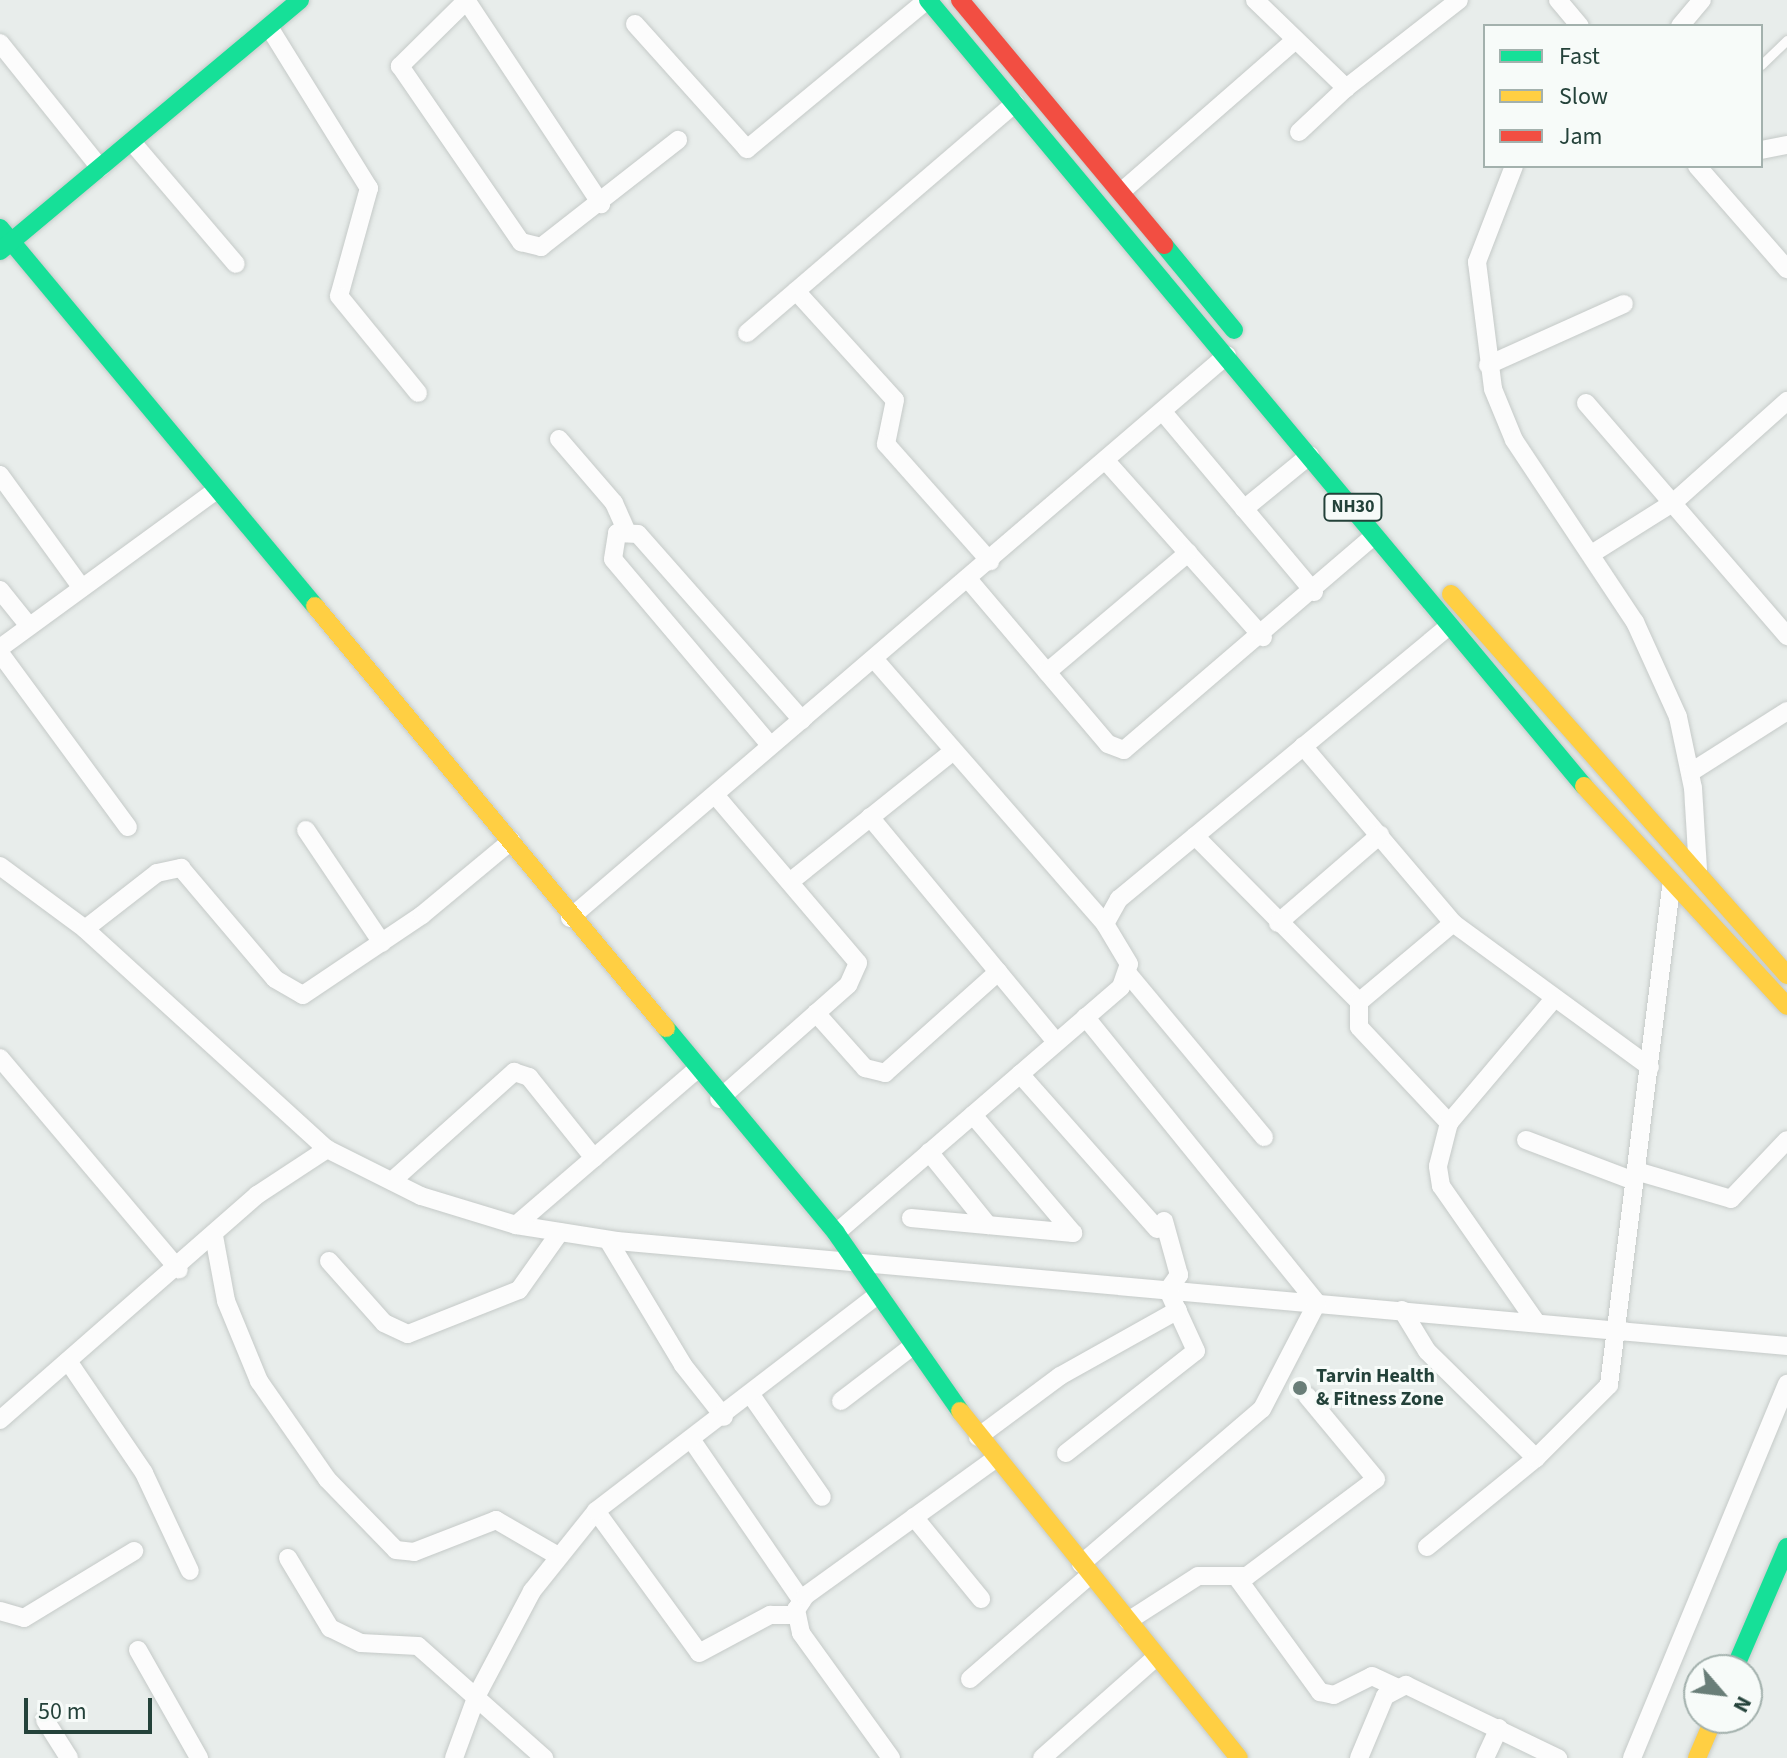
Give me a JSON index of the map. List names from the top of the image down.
{
  "streets": {
    "main road": ["NH30"]
  },
  "places": ["Tarvin Health & Fitness Zone"],
  "legend": ["Fast", "Slow", "Jam"],
  "scale_bar": "50 m",
  "north": "bottom right"
}
